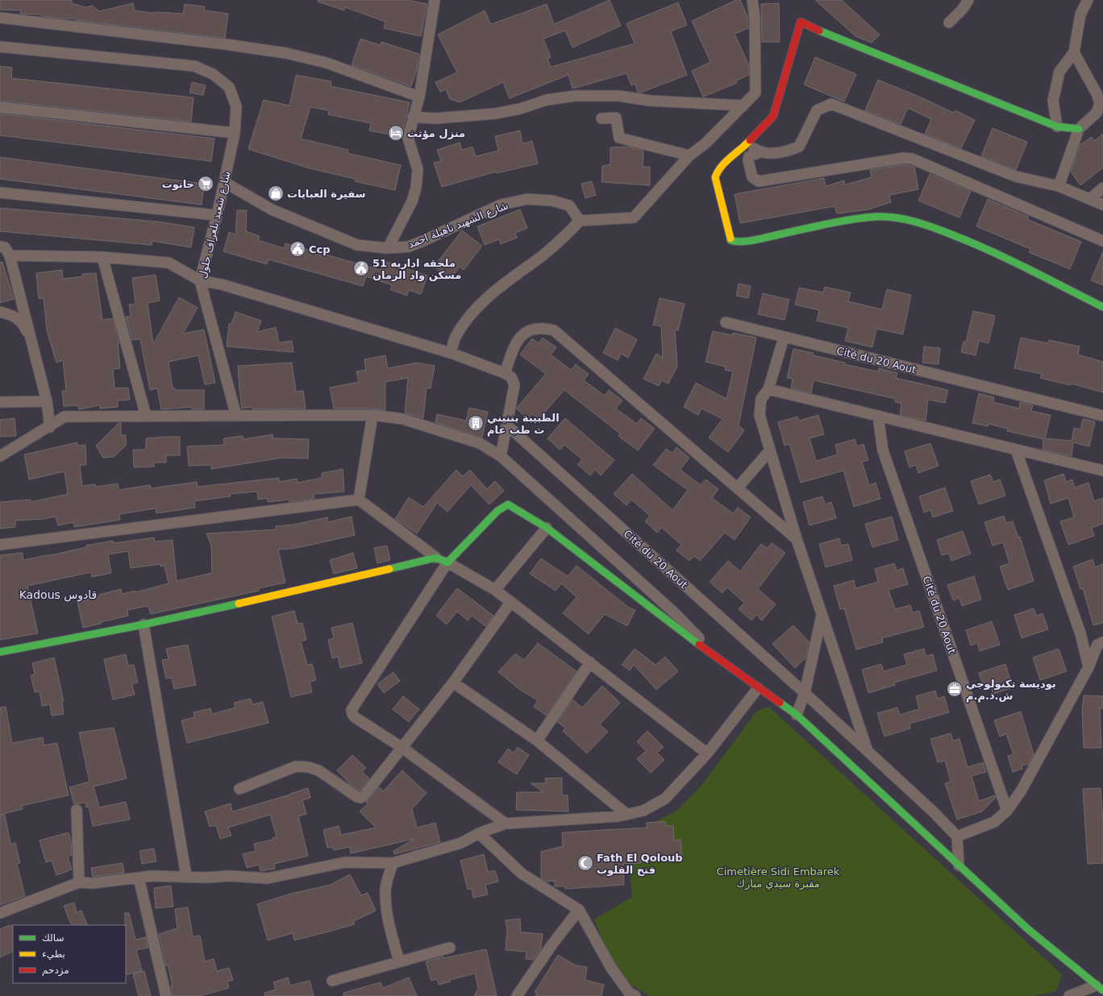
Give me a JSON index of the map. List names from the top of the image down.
{
  "streets": {
    "street": ["شارع شعيد بلعراف جلول", "شارع الشهيد ناهيلة احمد", "Cité du 20 Aout"]
  },
  "crossings": [
    ["شارع شعيد بلعراف جلول", "شارع الشهيد ناهيلة احمد"]
  ],
  "districts": ["Kadous قادوس"],
  "parks": ["Cimetière Sidi Embarek مقبرة سيدي مبارك"],
  "places": {
    "hotel": ["منزل مؤثث"],
    "supermarket": ["حانوت"],
    "shop": ["سفيرة العبايات"],
    "public building": ["Ccp", "ملحقه اداريه 51 مسكن واد الرمان"],
    "building": ["الطبيبة بننيني ث طب عام"],
    "office": ["بوديسة تكنولوجي ش.ذ.م.م"],
    "mosque": ["Fath El Qoloub فتح القلوب"]
  },
  "legend": ["سالك", "بطيء", "مزدحم"]
}
